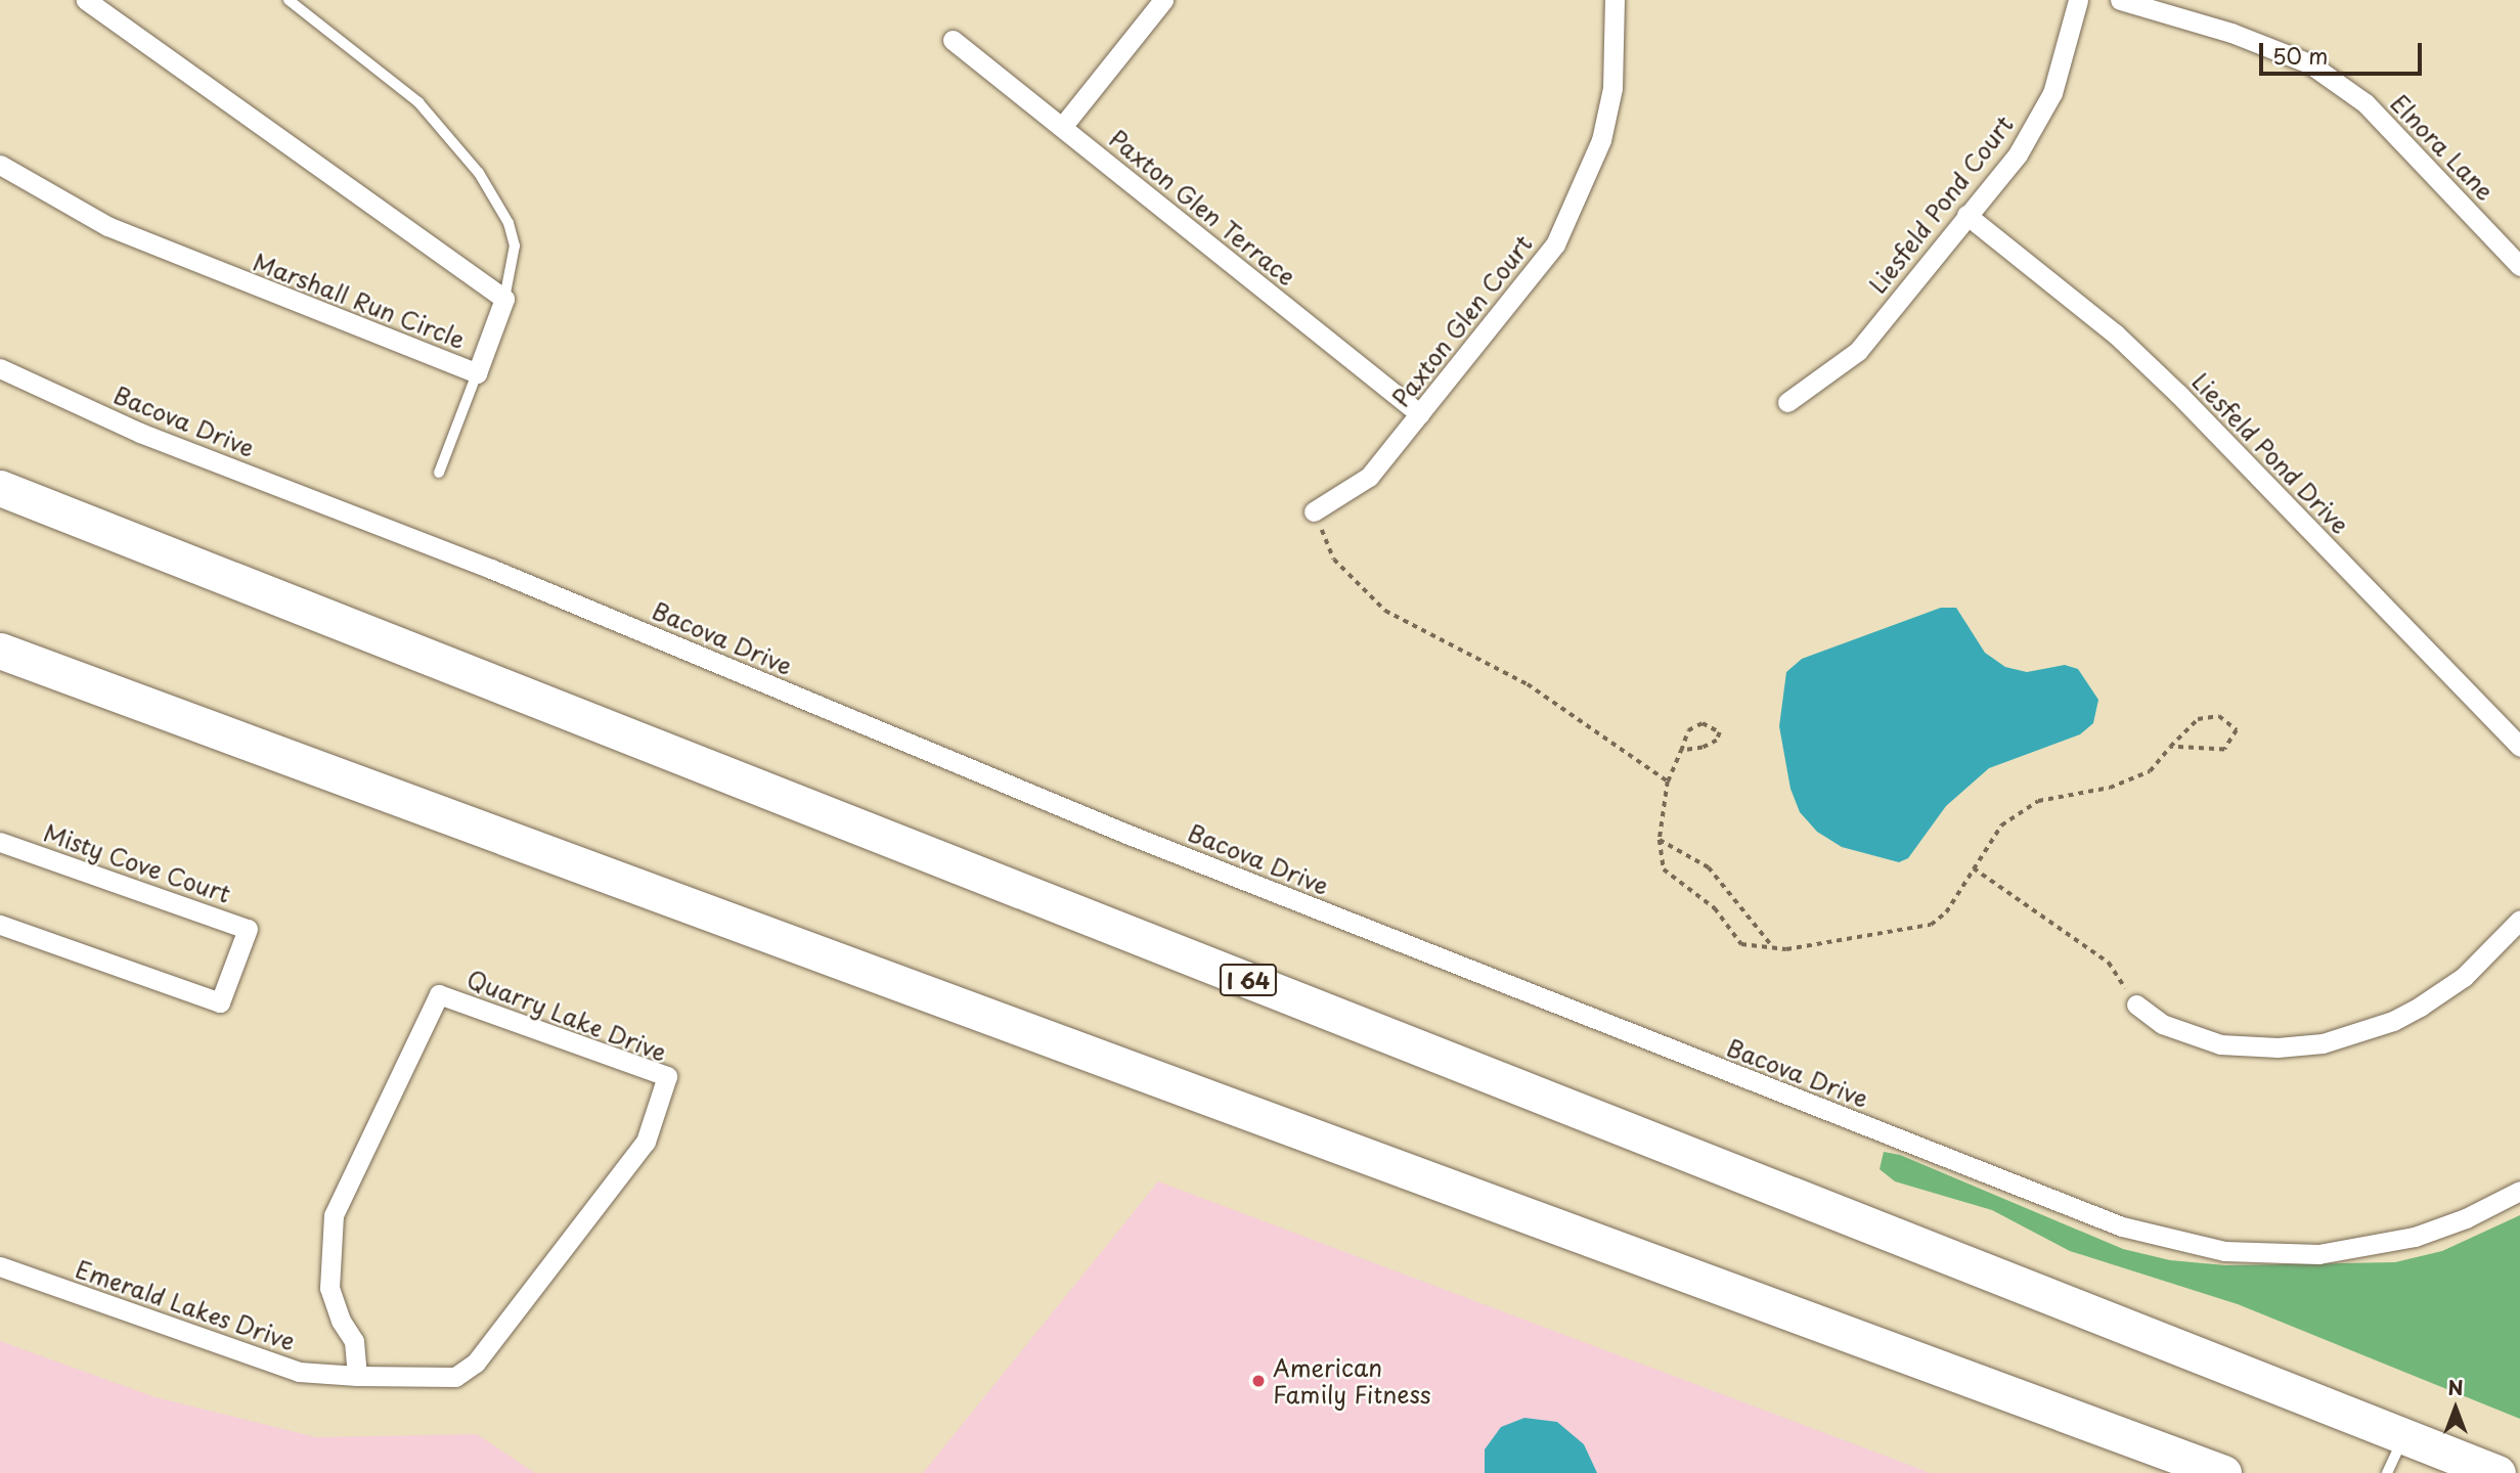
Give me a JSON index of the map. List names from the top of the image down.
{
  "streets": {
    "highway": ["I 64"],
    "street": [
      "Elnora Lane",
      "Liesfeld Pond Court",
      "Paxton Glen Terrace",
      "Marshall Run Circle",
      "Paxton Glen Court",
      "Bacova Drive",
      "Liesfeld Pond Drive",
      "Misty Cove Court",
      "Quarry Lake Drive",
      "Emerald Lakes Drive"
    ]
  },
  "crossings": [
    ["Liesfeld Pond Court", "Liesfeld Pond Drive"],
    ["Paxton Glen Terrace", "Paxton Glen Court"],
    ["Quarry Lake Drive", "Emerald Lakes Drive"]
  ],
  "places": ["American Family Fitness"],
  "scale_bar": "50 m",
  "north": "top"
}
